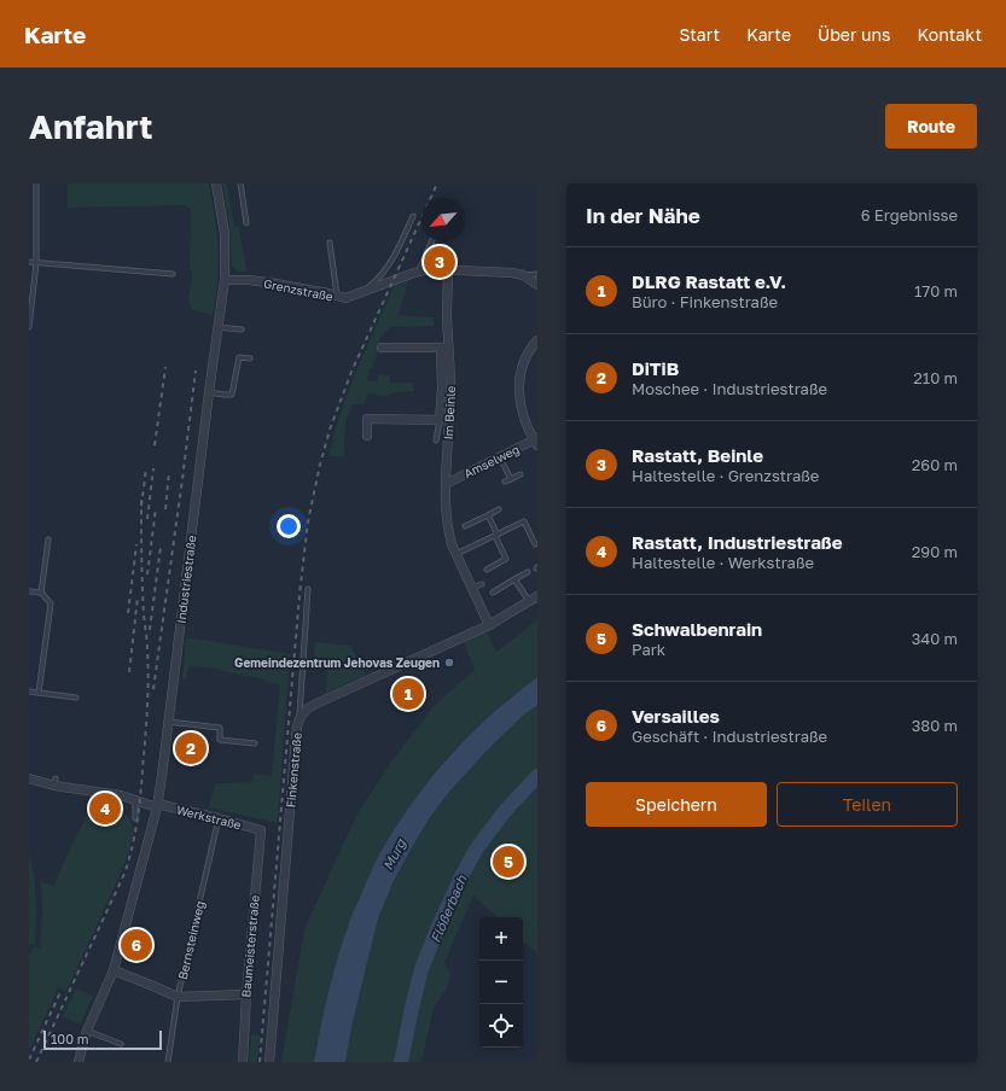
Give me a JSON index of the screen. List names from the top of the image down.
{
  "streets": {
    "street": [
      "Grenzstraße",
      "Im Beinle",
      "Amselweg",
      "Industriestraße",
      "Finkenstraße",
      "Werkstraße",
      "Baumeisterstraße"
    ],
    "lane": ["Bernsteinweg"]
  },
  "crossings": [
    ["Grenzstraße", "Im Beinle"],
    ["Grenzstraße", "Industriestraße"],
    ["Im Beinle", "Amselweg"],
    ["Im Beinle", "Finkenstraße"],
    ["Industriestraße", "Werkstraße"],
    ["Werkstraße", "Bernsteinweg"],
    ["Werkstraße", "Baumeisterstraße"]
  ],
  "water": ["Murg", "Flößerbach"],
  "places": ["Gemeindezentrum Jehovas Zeugen"],
  "scale_bar": "100 m",
  "north": "bottom left",
  "page": {
    "header": "Karte",
    "nav": [
      "Start",
      "Karte",
      "Über uns",
      "Kontakt"
    ],
    "buttons": [
      "Route",
      ["Speichern", "Teilen"]
    ],
    "title": "Anfahrt",
    "heading": ["In der Nähe", "6 Ergebnisse"],
    "pins": [
      "3",
      "1",
      "2",
      "4",
      "5",
      "6"
    ],
    "list": [
      {
        "mark": "1",
        "name": "DLRG Rastatt e.V.",
        "note": "Büro · Finkenstraße",
        "value": "170 m"
      },
      {
        "mark": "2",
        "name": "DiTiB",
        "note": "Moschee · Industriestraße",
        "value": "210 m"
      },
      {
        "mark": "3",
        "name": "Rastatt, Beinle",
        "note": "Haltestelle · Grenzstraße",
        "value": "260 m"
      },
      {
        "mark": "4",
        "name": "Rastatt, Industriestraße",
        "note": "Haltestelle · Werkstraße",
        "value": "290 m"
      },
      {
        "mark": "5",
        "name": "Schwalbenrain",
        "note": "Park",
        "value": "340 m"
      },
      {
        "mark": "6",
        "name": "Versailles",
        "note": "Geschäft · Industriestraße",
        "value": "380 m"
      }
    ],
    "map_buttons": ["+", "−"],
    "scale": "100 m"
  }
}
